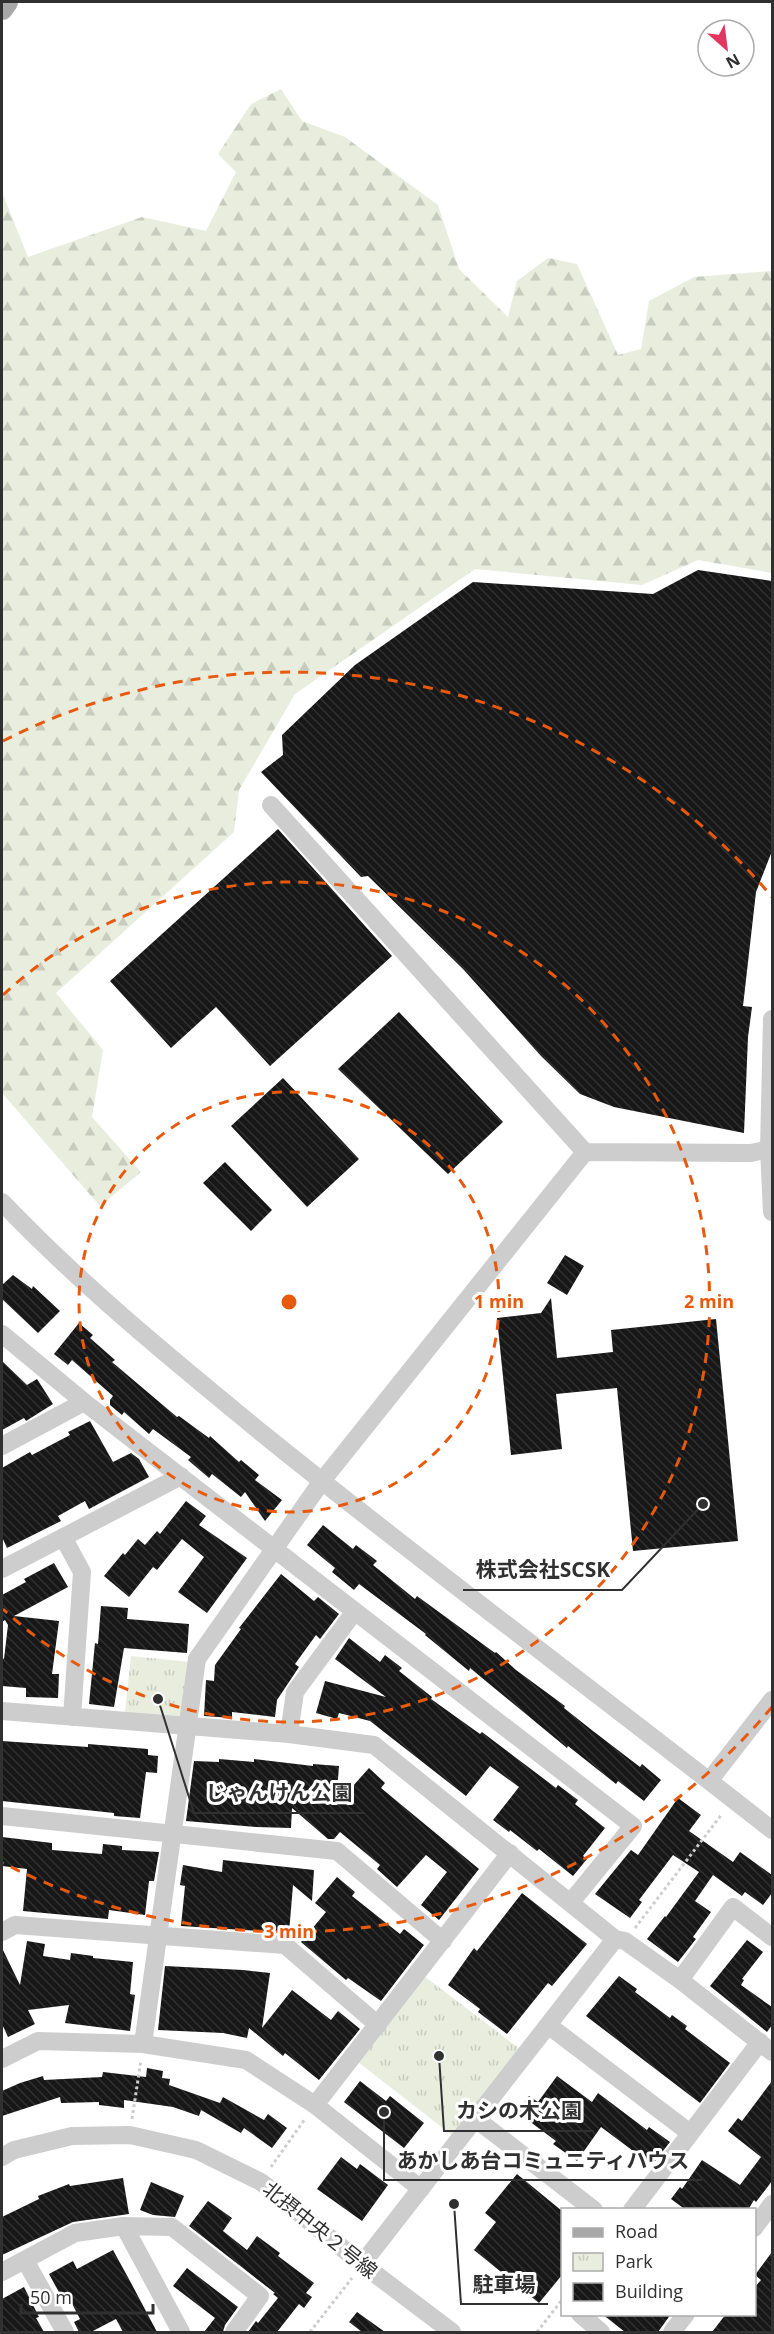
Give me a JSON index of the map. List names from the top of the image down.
{
  "streets": {
    "street": ["北摂中央２号線"]
  },
  "places": [
    "株式会社SCSK",
    "じゃんけん公園",
    "カシの木公園",
    "あかしあ台コミュニティハウス",
    "駐車場"
  ],
  "legend": ["Road", "Park", "Building"],
  "scale_bar": "50 m",
  "north": "bottom right",
  "rings": ["1 min", "2 min", "3 min"]
}
